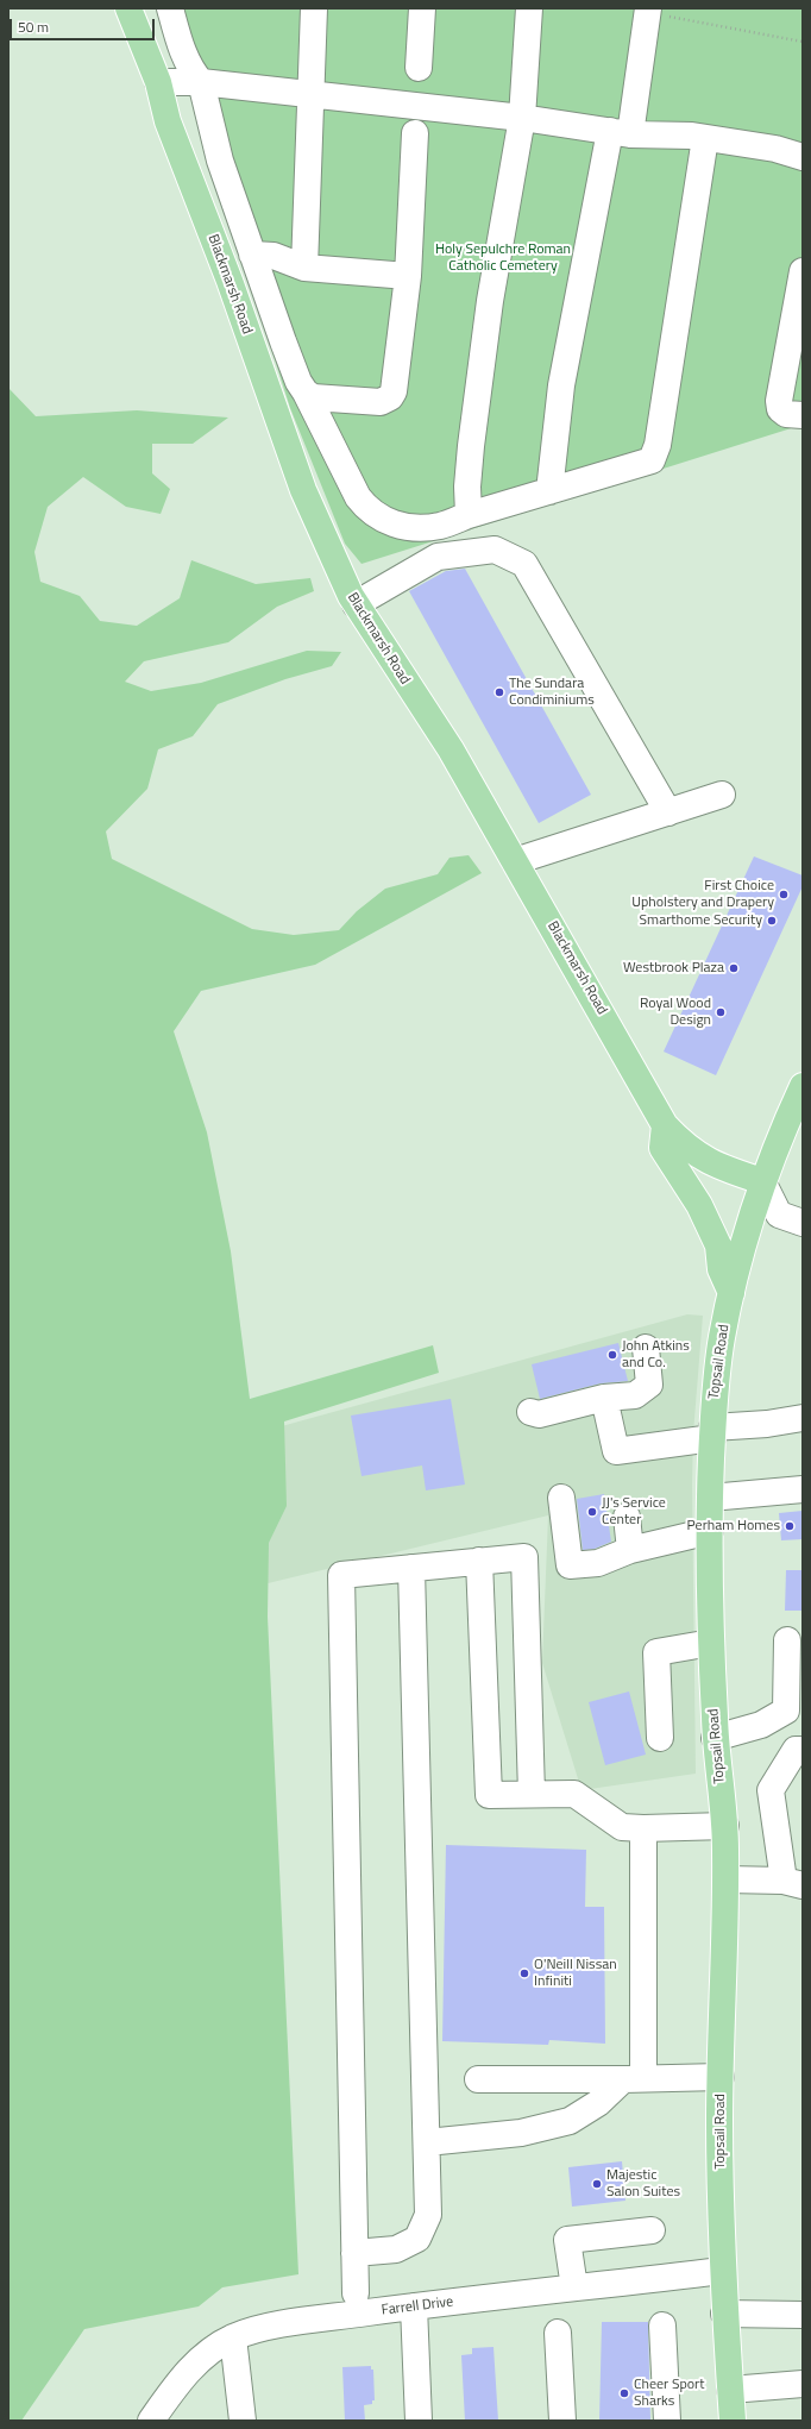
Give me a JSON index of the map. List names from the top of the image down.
{
  "streets": {
    "main road": ["Blackmarsh Road", "Topsail Road"],
    "street": ["Farrell Drive"]
  },
  "crossings": [
    ["Blackmarsh Road", "Topsail Road"],
    ["Topsail Road", "Farrell Drive"]
  ],
  "parks": ["Holy Sepulchre Roman Catholic Cemetery"],
  "places": [
    "The Sundara Condiminiums",
    "First Choice Upholstery and Drapery",
    "Smarthome Security",
    "Westbrook Plaza",
    "Royal Wood Design",
    "John Atkins and Co.",
    "JJ's Service Center",
    "Perham Homes",
    "O'Neill Nissan Infiniti",
    "Majestic Salon Suites",
    "Cheer Sport Sharks"
  ],
  "scale_bar": "50 m"
}
